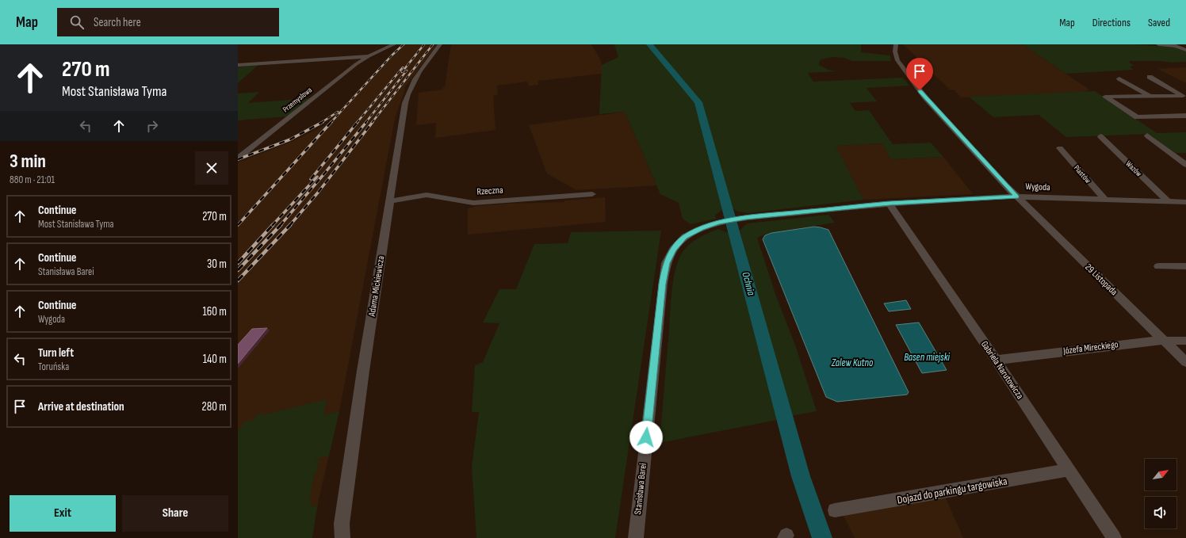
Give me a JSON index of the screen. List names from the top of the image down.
{
  "streets": {
    "street": [
      "Przemysłowa",
      "Wazów",
      "Piastów",
      "Wygoda",
      "Rzeczna",
      "29 Listopada",
      "Adama Mickiewicza",
      "Józefa Mireckiego",
      "Gabriela Narutowicza",
      "Stanisława Barei",
      "Dojazd do parkingu targowiska"
    ]
  },
  "crossings": [
    ["Wazów", "Wygoda"],
    ["Piastów", "Wygoda"],
    ["Wygoda", "29 Listopada"],
    ["Wygoda", "Gabriela Narutowicza"],
    ["Wygoda", "Stanisława Barei"],
    ["Rzeczna", "Adama Mickiewicza"],
    ["29 Listopada", "Józefa Mireckiego"],
    ["Józefa Mireckiego", "Gabriela Narutowicza"],
    ["Gabriela Narutowicza", "Stanisława Barei"],
    ["Gabriela Narutowicza", "Dojazd do parkingu targowiska"]
  ],
  "water": ["Ochnia", "Basen miejski", "Zalew Kutno"],
  "north": "top right",
  "page": {
    "header": "Map",
    "search": "Search here",
    "nav": ["Map", "Directions", "Saved"],
    "turn": ["270 m", "Most Stanisława Tyma"],
    "heading": ["3 min", "880 m · 21:01"],
    "list": [
      {
        "name": "Continue",
        "note": "Most Stanisława Tyma",
        "value": "270 m"
      },
      {
        "name": "Continue",
        "note": "Stanisława Barei",
        "value": "30 m"
      },
      {
        "name": "Continue",
        "note": "Wygoda",
        "value": "160 m"
      },
      {
        "name": "Turn left",
        "note": "Toruńska",
        "value": "140 m"
      },
      {
        "name": "Arrive at destination",
        "value": "280 m"
      }
    ],
    "buttons": ["Exit", "Share"]
  }
}
